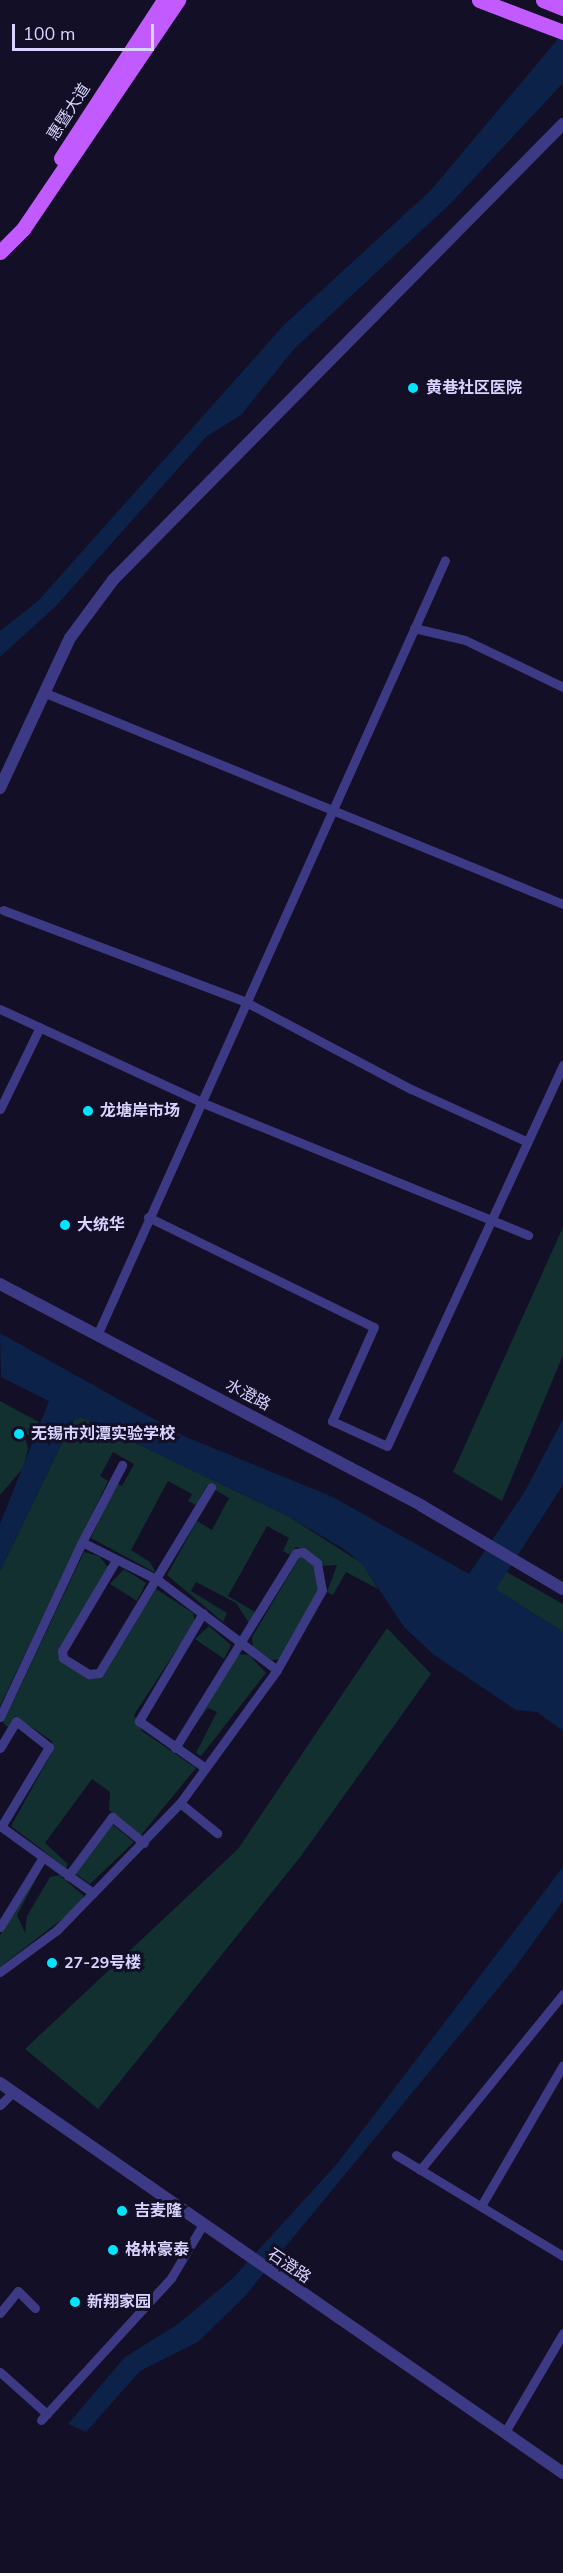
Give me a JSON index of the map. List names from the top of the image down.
{
  "streets": {
    "main road": ["惠暨大道"],
    "street": ["水澄路", "石澄路"]
  },
  "places": [
    "黄巷社区医院",
    "龙塘岸市场",
    "大统华",
    "无锡市刘潭实验学校",
    "27-29号楼",
    "吉麦隆",
    "格林豪泰",
    "新翔家园"
  ],
  "scale_bar": "100 m"
}
